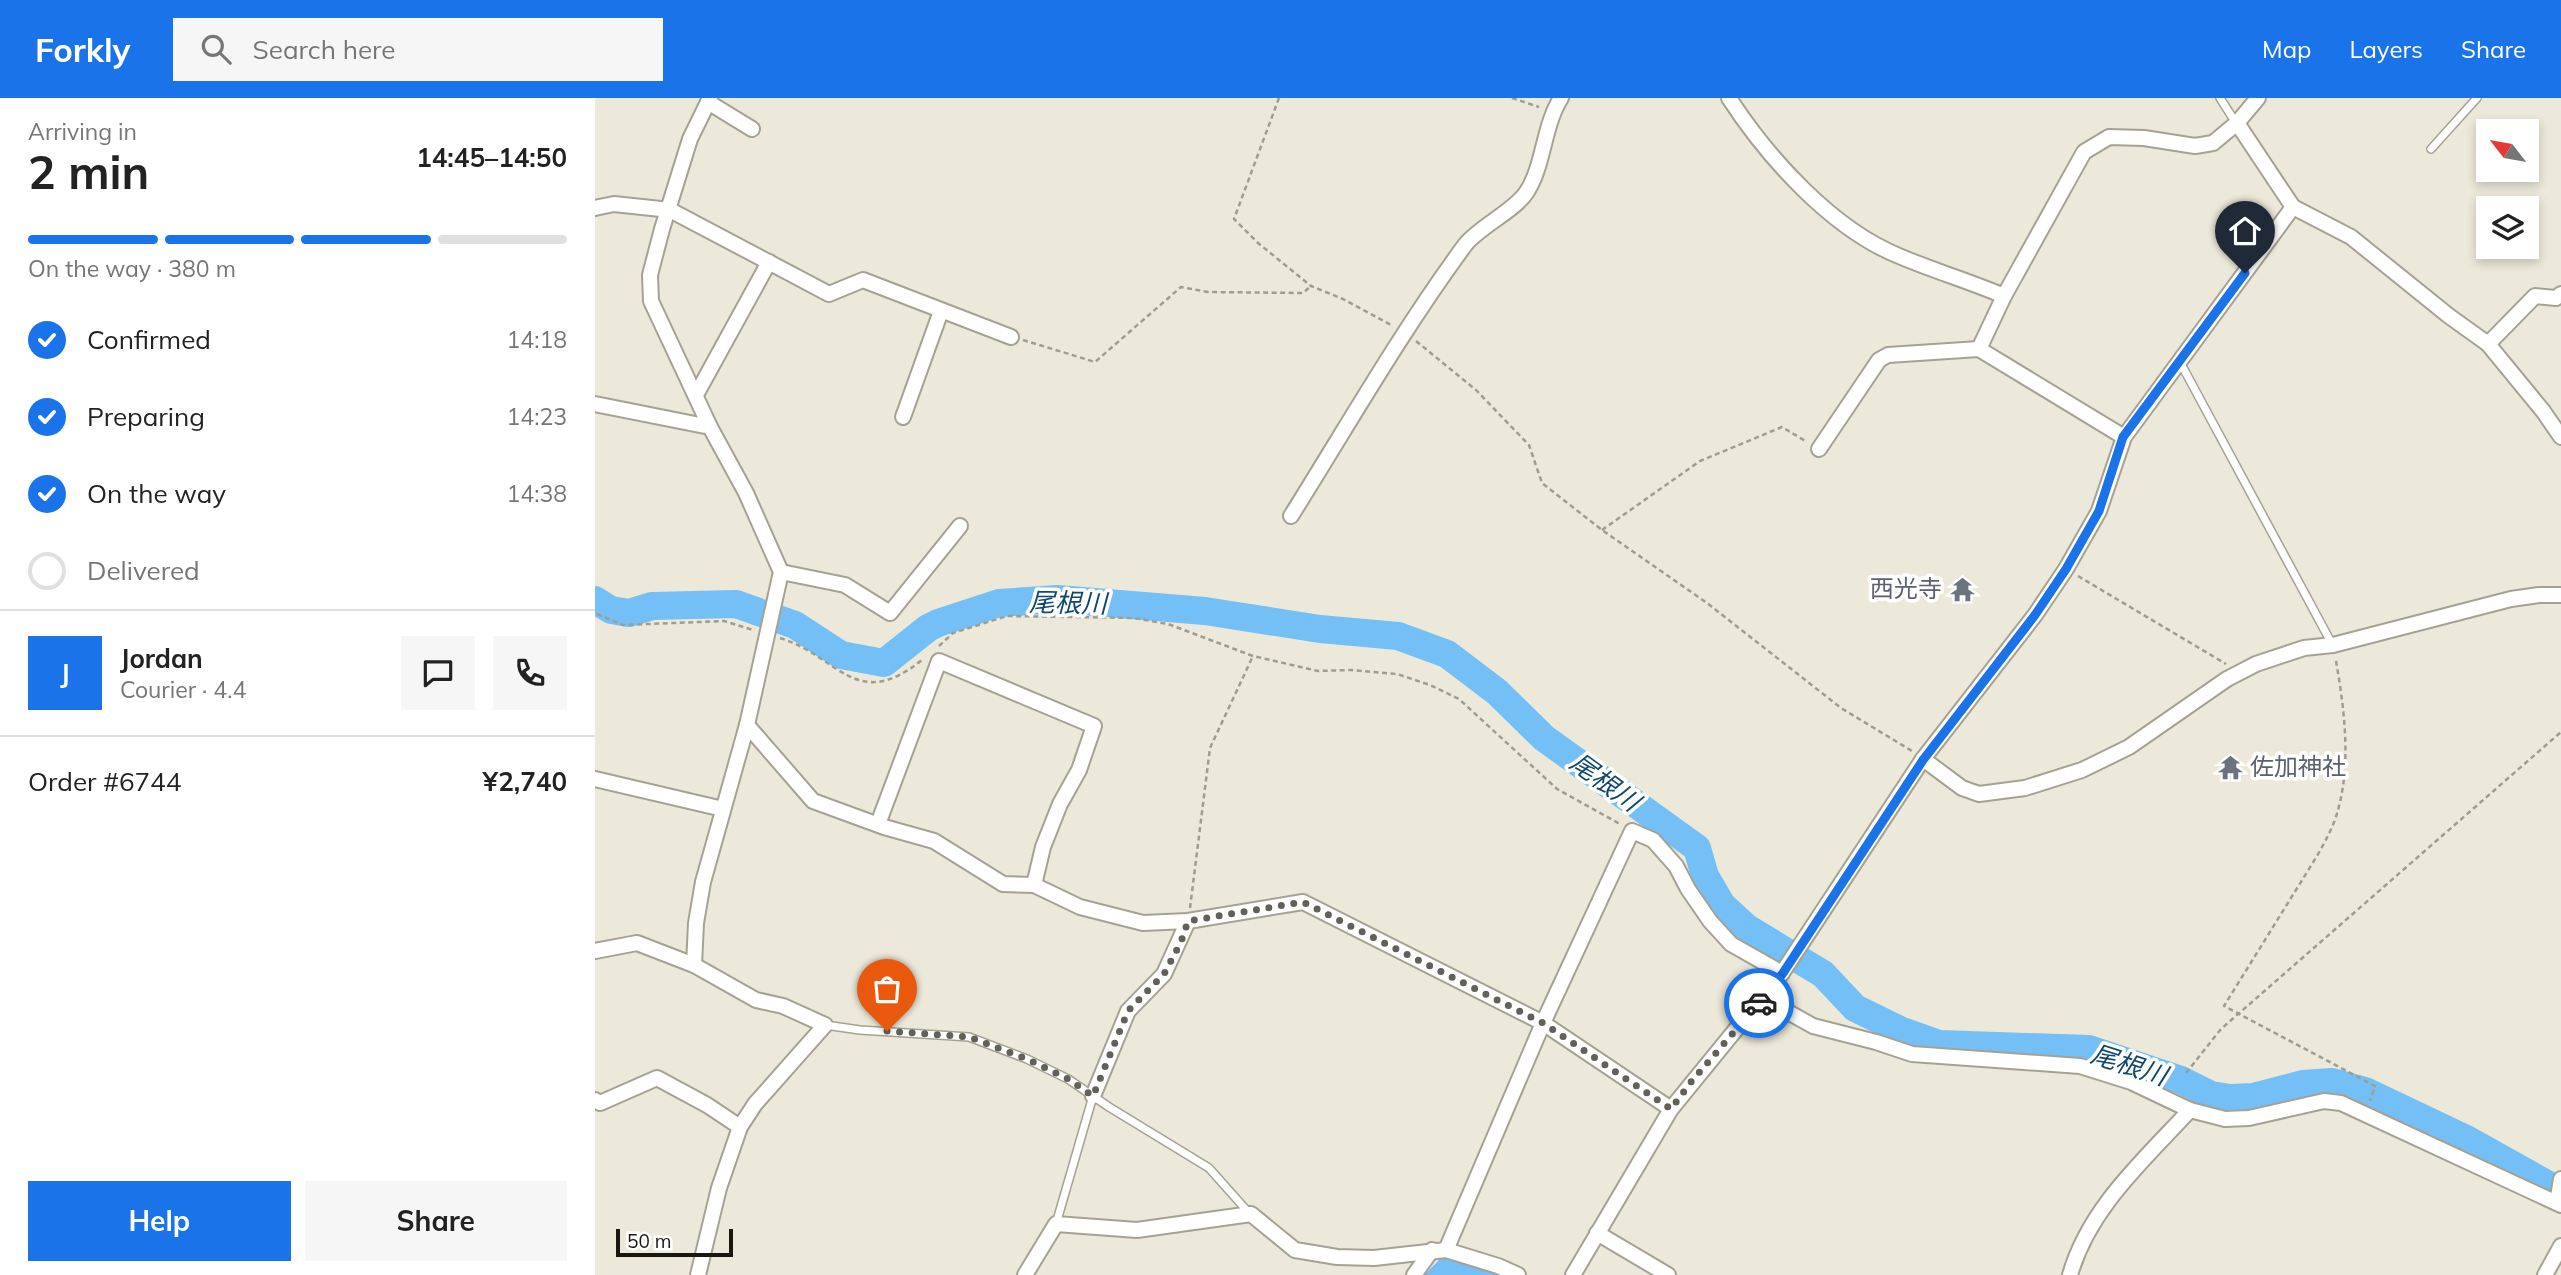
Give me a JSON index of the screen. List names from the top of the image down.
{
  "water": ["尾根川"],
  "places": {
    "temple": ["西光寺", "佐加神社"]
  },
  "scale_bar": "50 m",
  "north": "top left",
  "page": {
    "header": "Forkly",
    "search": "Search here",
    "nav": ["Map", "Layers", "Share"],
    "heading": ["2 min", "Arriving in", "14:45–14:50"],
    "panel": [
      "Jordan",
      "Courier · 4.4",
      "Order #6744",
      "¥2,740"
    ],
    "bar": "On the way · 380 m",
    "list": [
      ["Confirmed", "14:18"],
      ["Preparing", "14:23"],
      ["On the way", "14:38"],
      "Delivered"
    ],
    "round": "J",
    "buttons": ["Help", "Share"],
    "scale": "50 m"
  }
}
